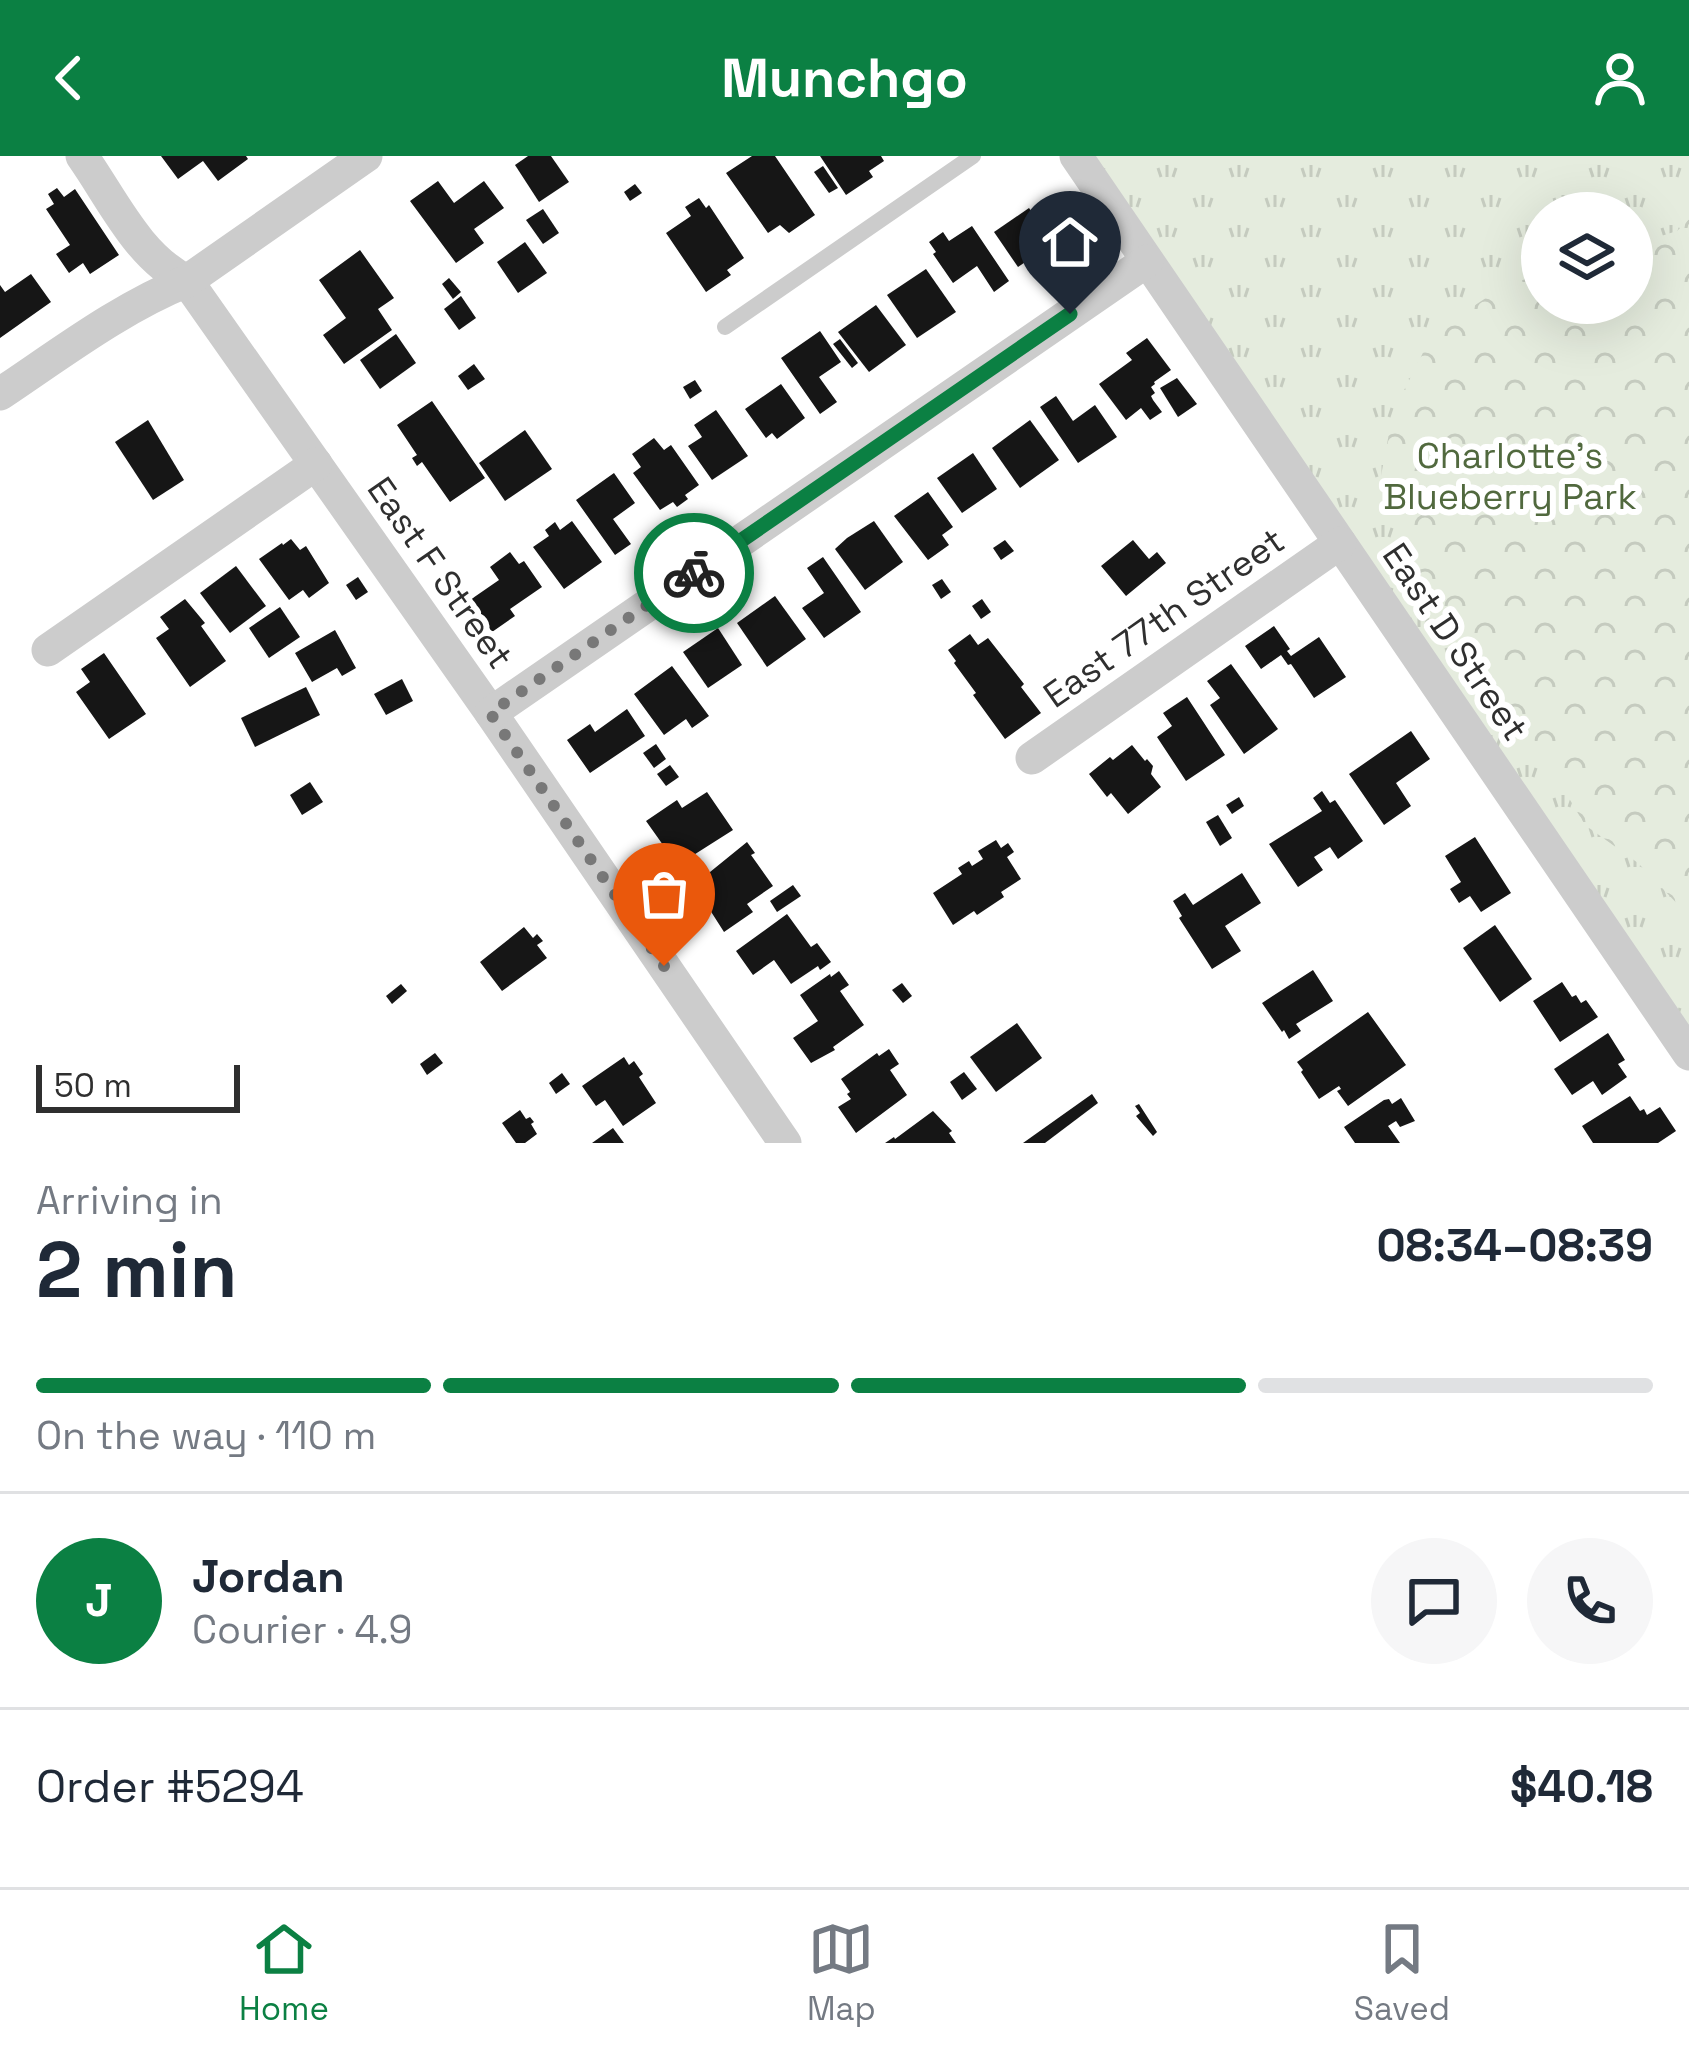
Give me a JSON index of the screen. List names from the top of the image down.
{
  "streets": {
    "street": ["East F Street", "East 77th Street", "East D Street"]
  },
  "crossings": [
    ["East 77th Street", "East D Street"]
  ],
  "parks": ["Charlotte's Blueberry Park"],
  "scale_bar": "50 m",
  "page": {
    "header": "Munchgo",
    "scale": "50 m",
    "heading": ["2 min", "Arriving in", "08:34–08:39"],
    "panel": [
      "Jordan",
      "Courier · 4.9",
      "Order #5294",
      "$40.18"
    ],
    "bar": "On the way · 110 m",
    "round": "J",
    "tabs": ["Home", "Map", "Saved"]
  }
}
